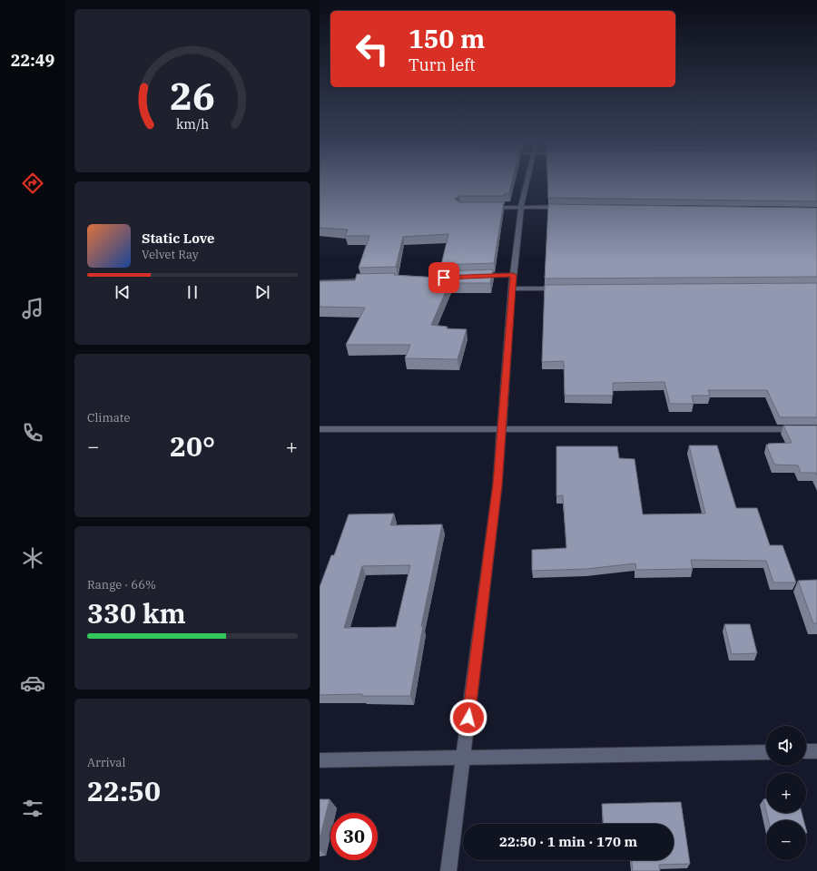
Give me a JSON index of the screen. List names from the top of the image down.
{
  "page": {
    "tabs": "22:49",
    "turn": ["150 m", "Turn left"],
    "song": ["Static Love", "Velvet Ray"],
    "tile": [
      "Climate",
      ["Range · 66%", "330 km"],
      ["Arrival", "22:50"]
    ],
    "heat": ["−", "20°", "+"],
    "map_buttons": ["+", "−"],
    "limit": "30",
    "trip": "22:50 · 1 min · 170 m",
    "gauge": ["26", "km/h"]
  }
}
